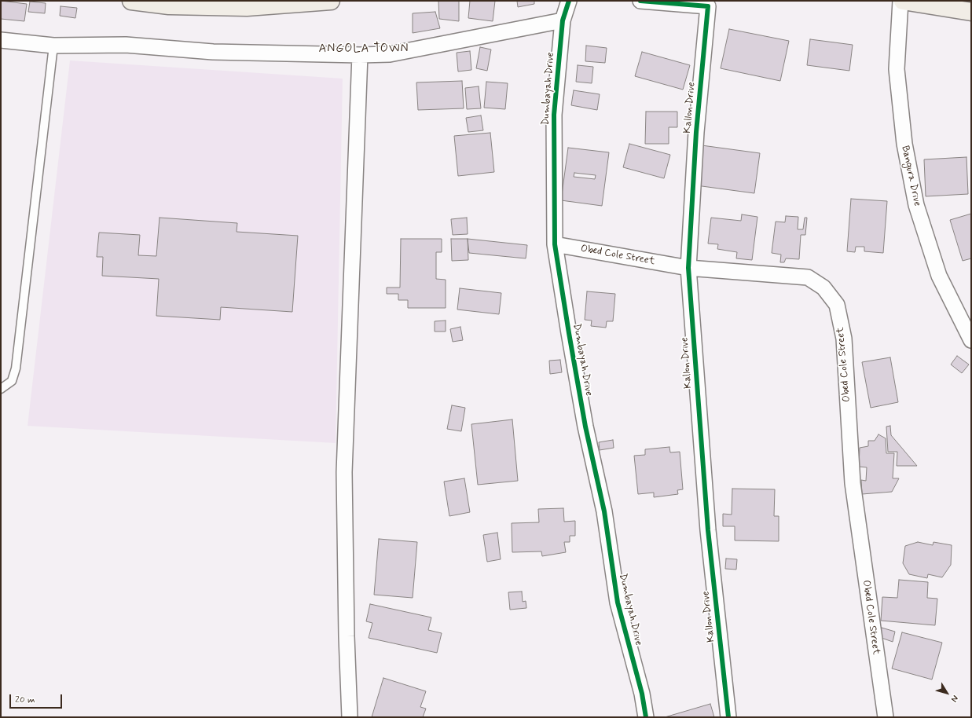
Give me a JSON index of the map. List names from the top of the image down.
{
  "streets": {
    "street": [
      "Dumbayah Drive",
      "Kallon Drive",
      "Bangura Drive",
      "Obed Cole Street"
    ]
  },
  "crossings": [
    ["Dumbayah Drive", "Obed Cole Street"],
    ["Kallon Drive", "Obed Cole Street"]
  ],
  "districts": ["ANGOLA TOWN"],
  "scale_bar": "20 m",
  "north": "bottom right"
}
